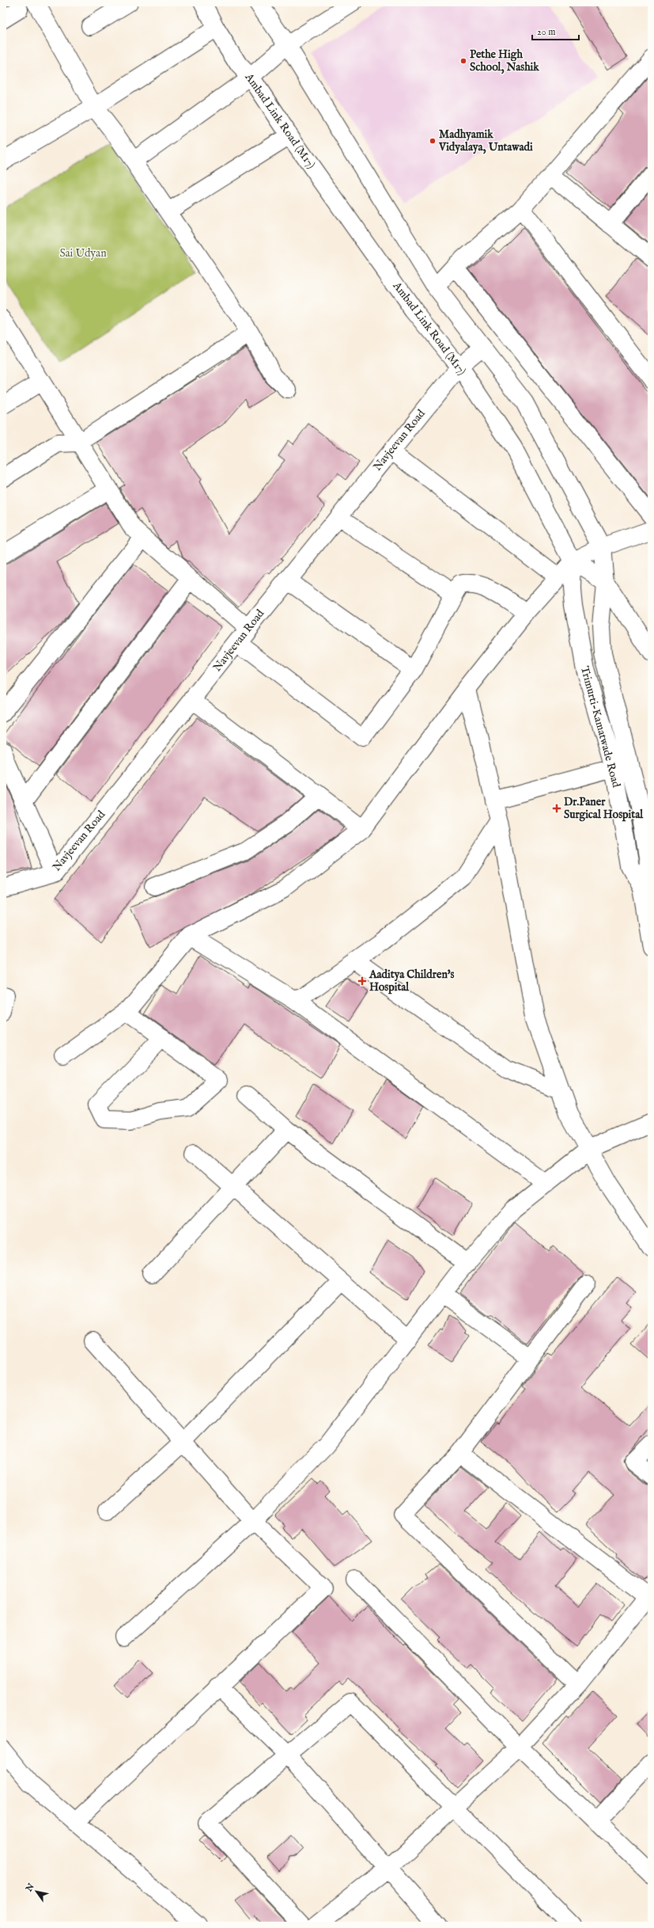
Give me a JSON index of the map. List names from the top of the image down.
{
  "streets": {
    "street": ["Ambad Link Road (M17)", "Navjeevan Road", "Trimurti-Kamatwade Road"]
  },
  "crossings": [
    ["Ambad Link Road (M17)", "Navjeevan Road"],
    ["Ambad Link Road (M17)", "Trimurti-Kamatwade Road"]
  ],
  "parks": ["Sai Udyan"],
  "places": {
    "other": ["Pethe High School, Nashik", "Madhyamik Vidyalaya, Untawadi"],
    "health": ["Dr.Paner Surgical Hospital", "Aaditya Children's Hospital"]
  },
  "scale_bar": "20 m",
  "north": "top left"
}
